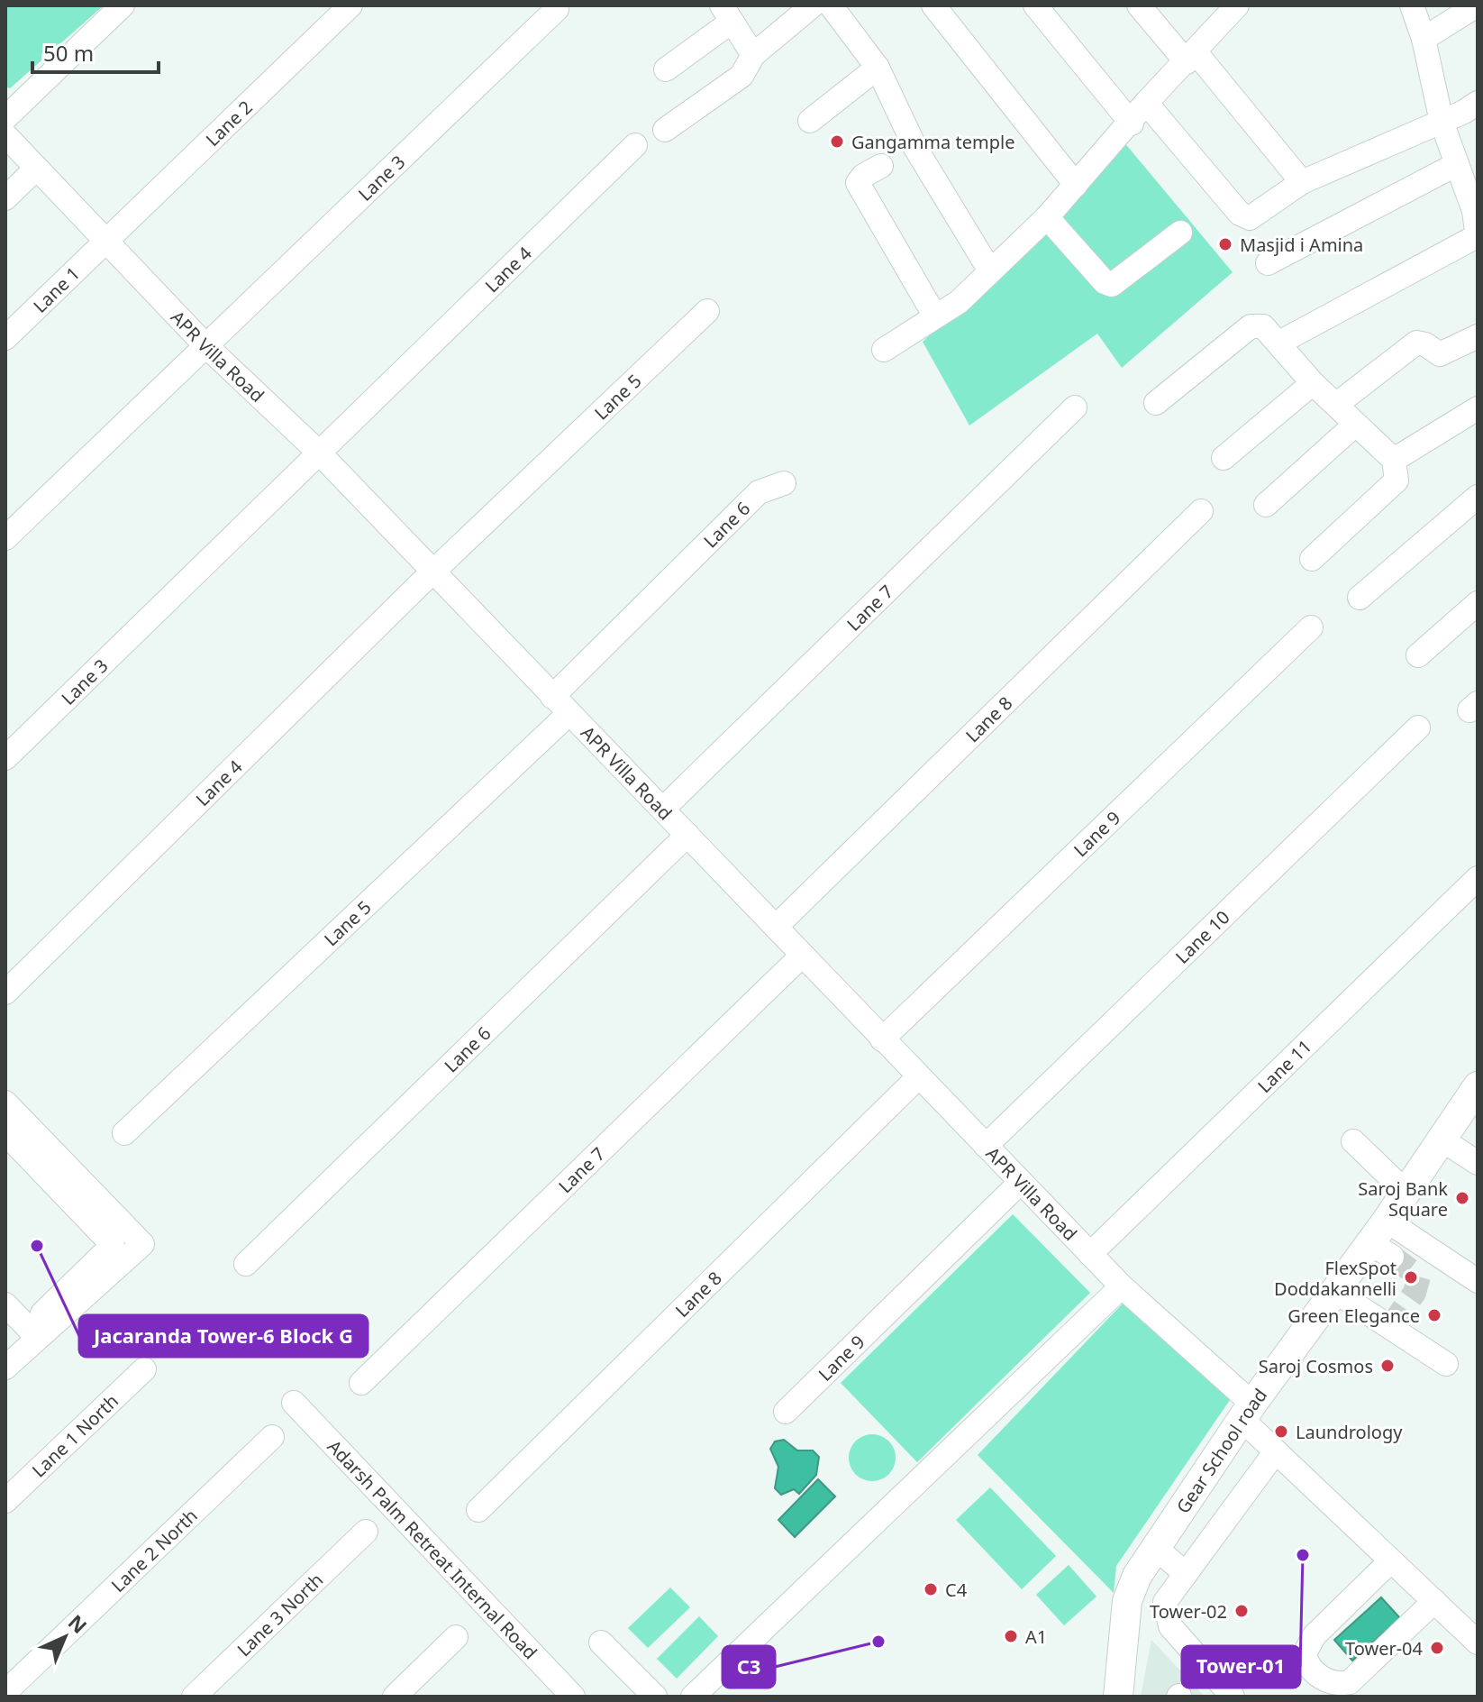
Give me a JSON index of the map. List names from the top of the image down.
{
  "streets": {
    "main road": ["Gear School road"],
    "street": [
      "Lane 2",
      "Lane 3",
      "Lane 4",
      "Lane 1",
      "APR Villa Road",
      "Lane 5",
      "Lane 6",
      "Lane 7",
      "Lane 8",
      "Lane 9",
      "Lane 10",
      "Lane 11",
      "Lane 1 North",
      "Lane 2 North",
      "Adarsh Palm Retreat Internal Road",
      "Lane 3 North"
    ]
  },
  "crossings": [
    ["Lane 2", "Lane 1"],
    ["Lane 2", "APR Villa Road"],
    ["Lane 3", "Lane 4"],
    ["Lane 3", "APR Villa Road"],
    ["Lane 4", "APR Villa Road"],
    ["Lane 4", "Lane 5"],
    ["Lane 1", "APR Villa Road"],
    ["APR Villa Road", "Lane 5"],
    ["APR Villa Road", "Lane 6"],
    ["APR Villa Road", "Lane 7"],
    ["APR Villa Road", "Lane 8"],
    ["APR Villa Road", "Lane 9"],
    ["APR Villa Road", "Lane 10"],
    ["APR Villa Road", "Lane 11"],
    ["APR Villa Road", "Gear School road"],
    ["Lane 5", "Lane 6"]
  ],
  "places": [
    "Gangamma temple",
    "Masjid i Amina",
    "Saroj Bank Square",
    "Jacaranda Tower-6 Block G",
    "FlexSpot Doddakannelli",
    "Green Elegance",
    "Saroj Cosmos",
    "Laundrology",
    "Tower-01",
    "C4",
    "Tower-02",
    "A1",
    "C3",
    "Tower-04"
  ],
  "scale_bar": "50 m",
  "north": "top right"
}
